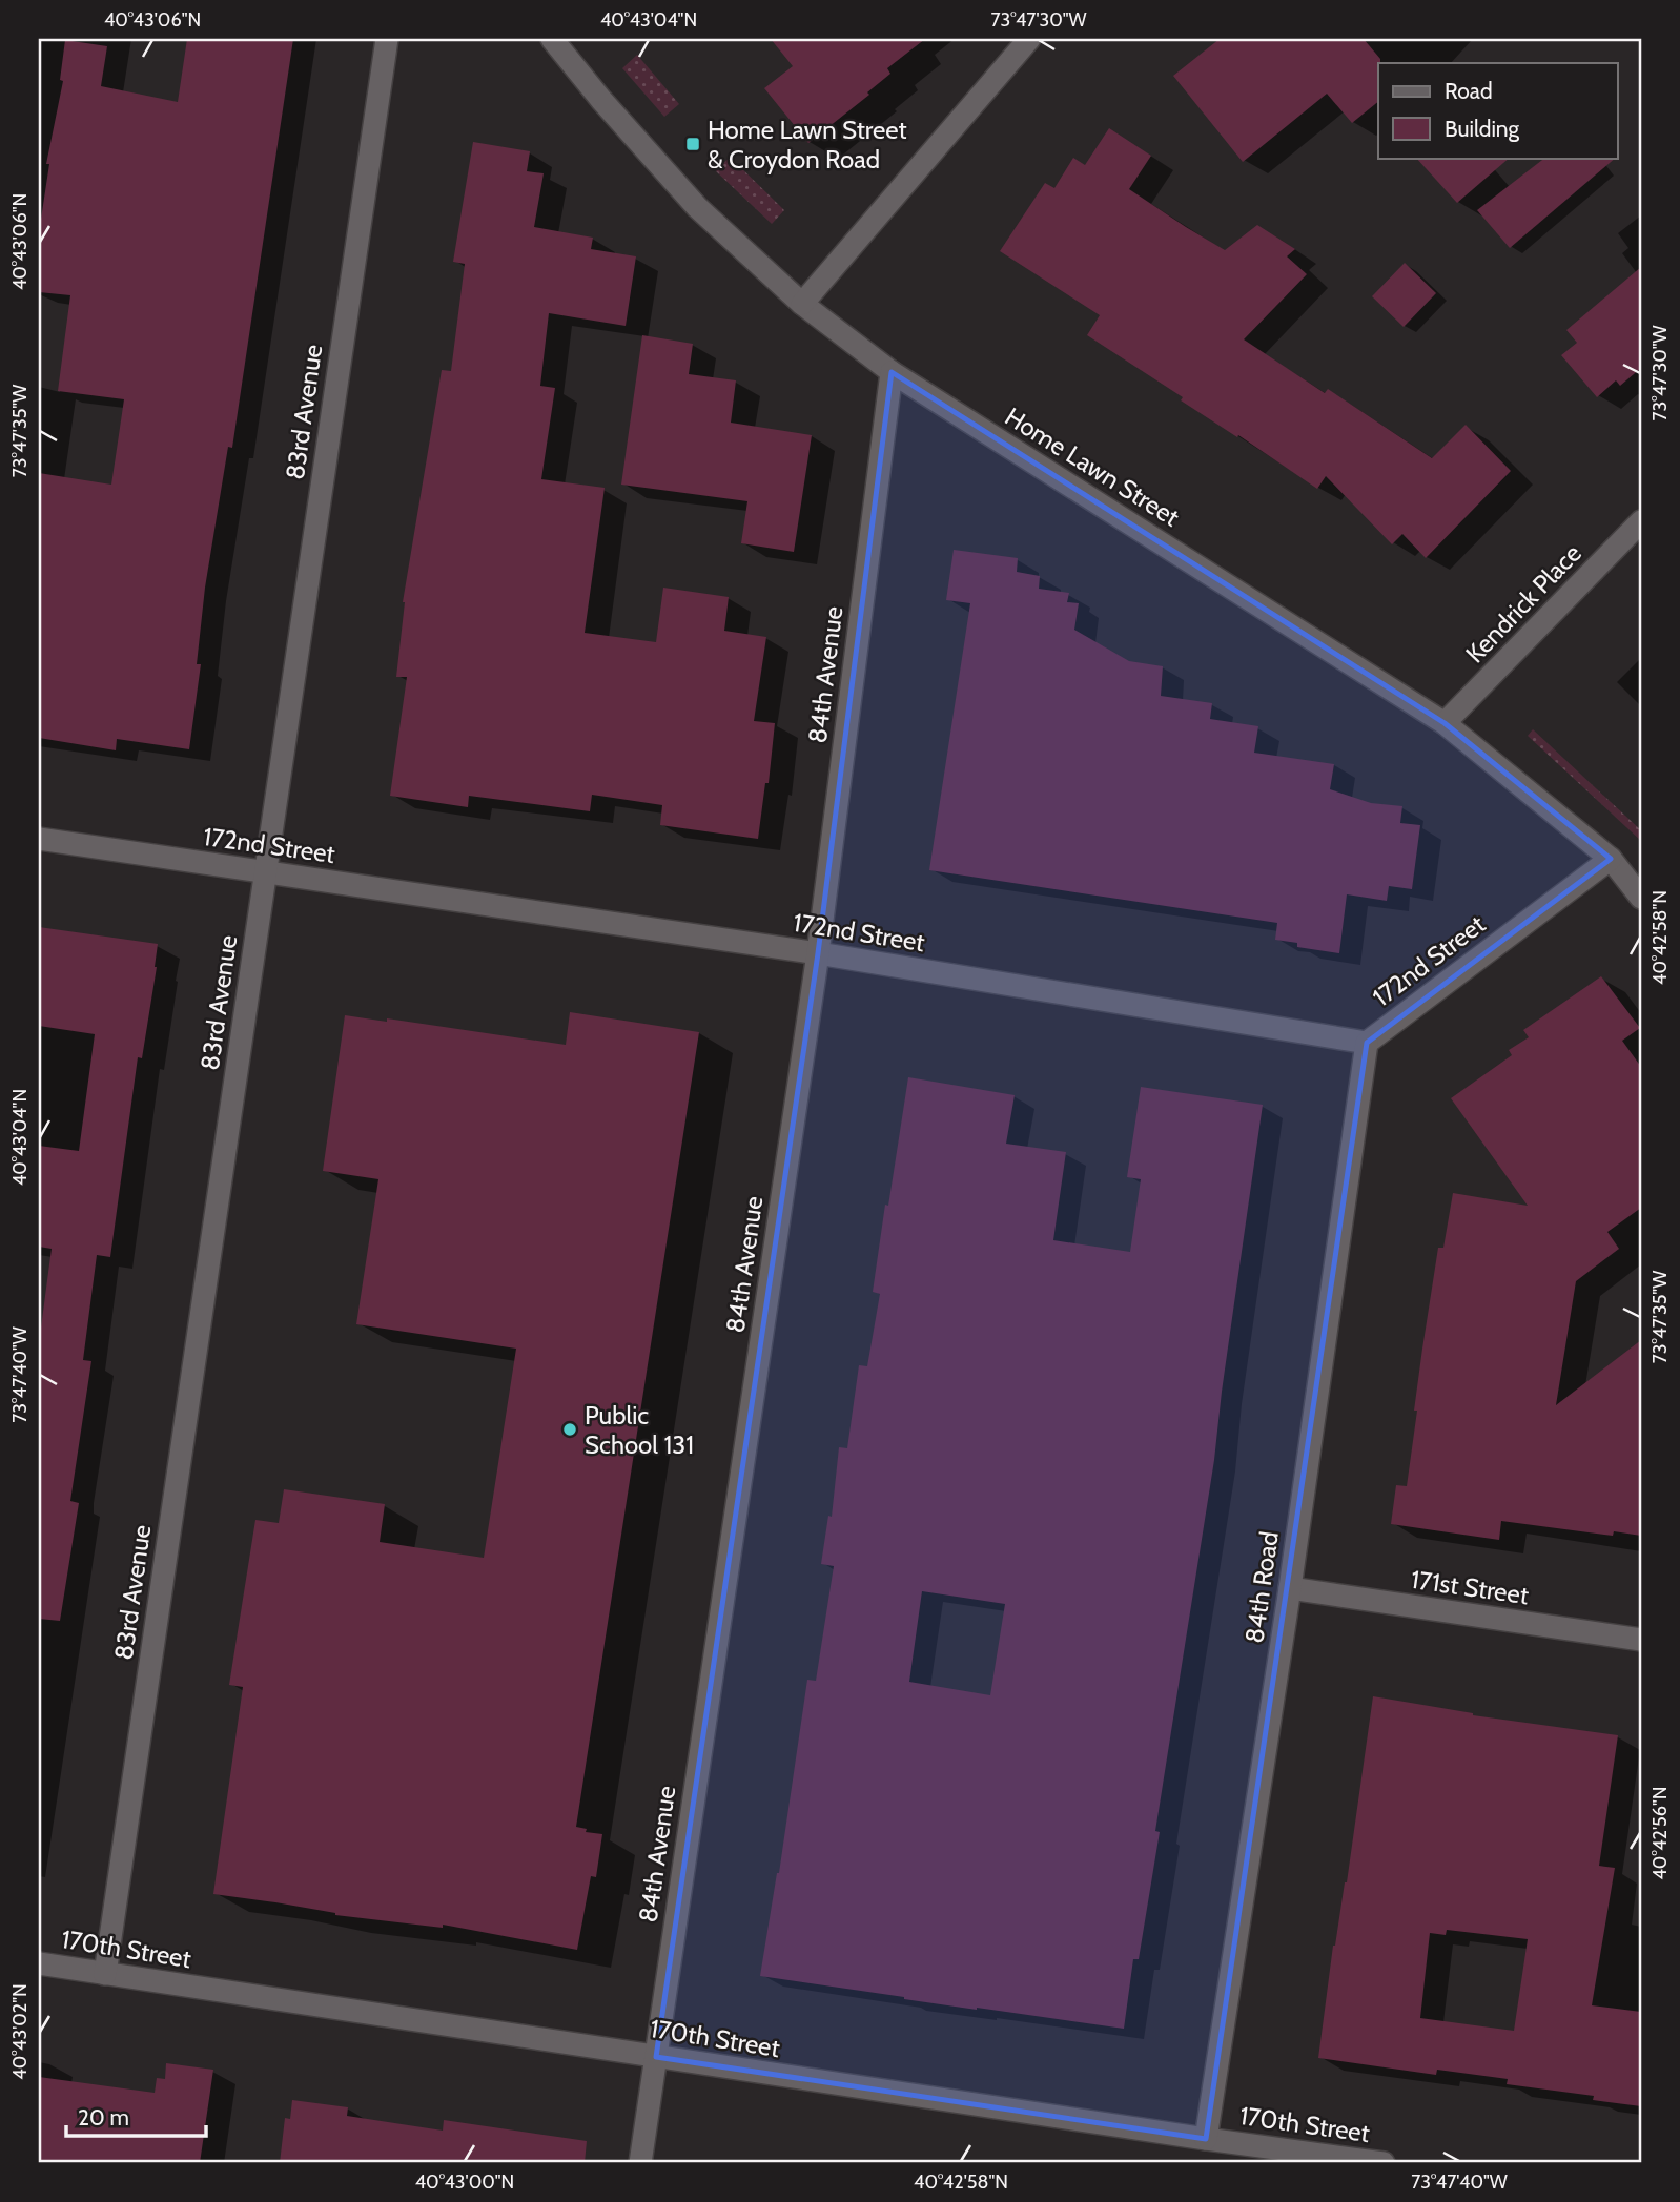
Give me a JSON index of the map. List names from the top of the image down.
{
  "streets": {
    "street": [
      "83rd Avenue",
      "Home Lawn Street",
      "Kendrick Place",
      "84th Avenue",
      "172nd Street",
      "84th Road",
      "171st Street",
      "170th Street"
    ]
  },
  "crossings": [
    ["83rd Avenue", "172nd Street"],
    ["83rd Avenue", "170th Street"],
    ["Home Lawn Street", "Kendrick Place"],
    ["Home Lawn Street", "84th Avenue"],
    ["Home Lawn Street", "172nd Street"],
    ["84th Avenue", "172nd Street"],
    ["84th Avenue", "170th Street"],
    ["172nd Street", "84th Road"],
    ["84th Road", "171st Street"],
    ["84th Road", "170th Street"]
  ],
  "places": {
    "transit": ["Home Lawn Street & Croydon Road"],
    "other": ["Public School 131"]
  },
  "legend": ["Road", "Building"],
  "scale_bar": "20 m",
  "coordinates": [
    "40°43'06\"N",
    "40°43'04\"N",
    "73°47'30\"W",
    "73°47'35\"W",
    "40°42'58\"N",
    "73°47'40\"W",
    "40°42'56\"N",
    "40°43'02\"N",
    "40°43'00\"N"
  ]
}
